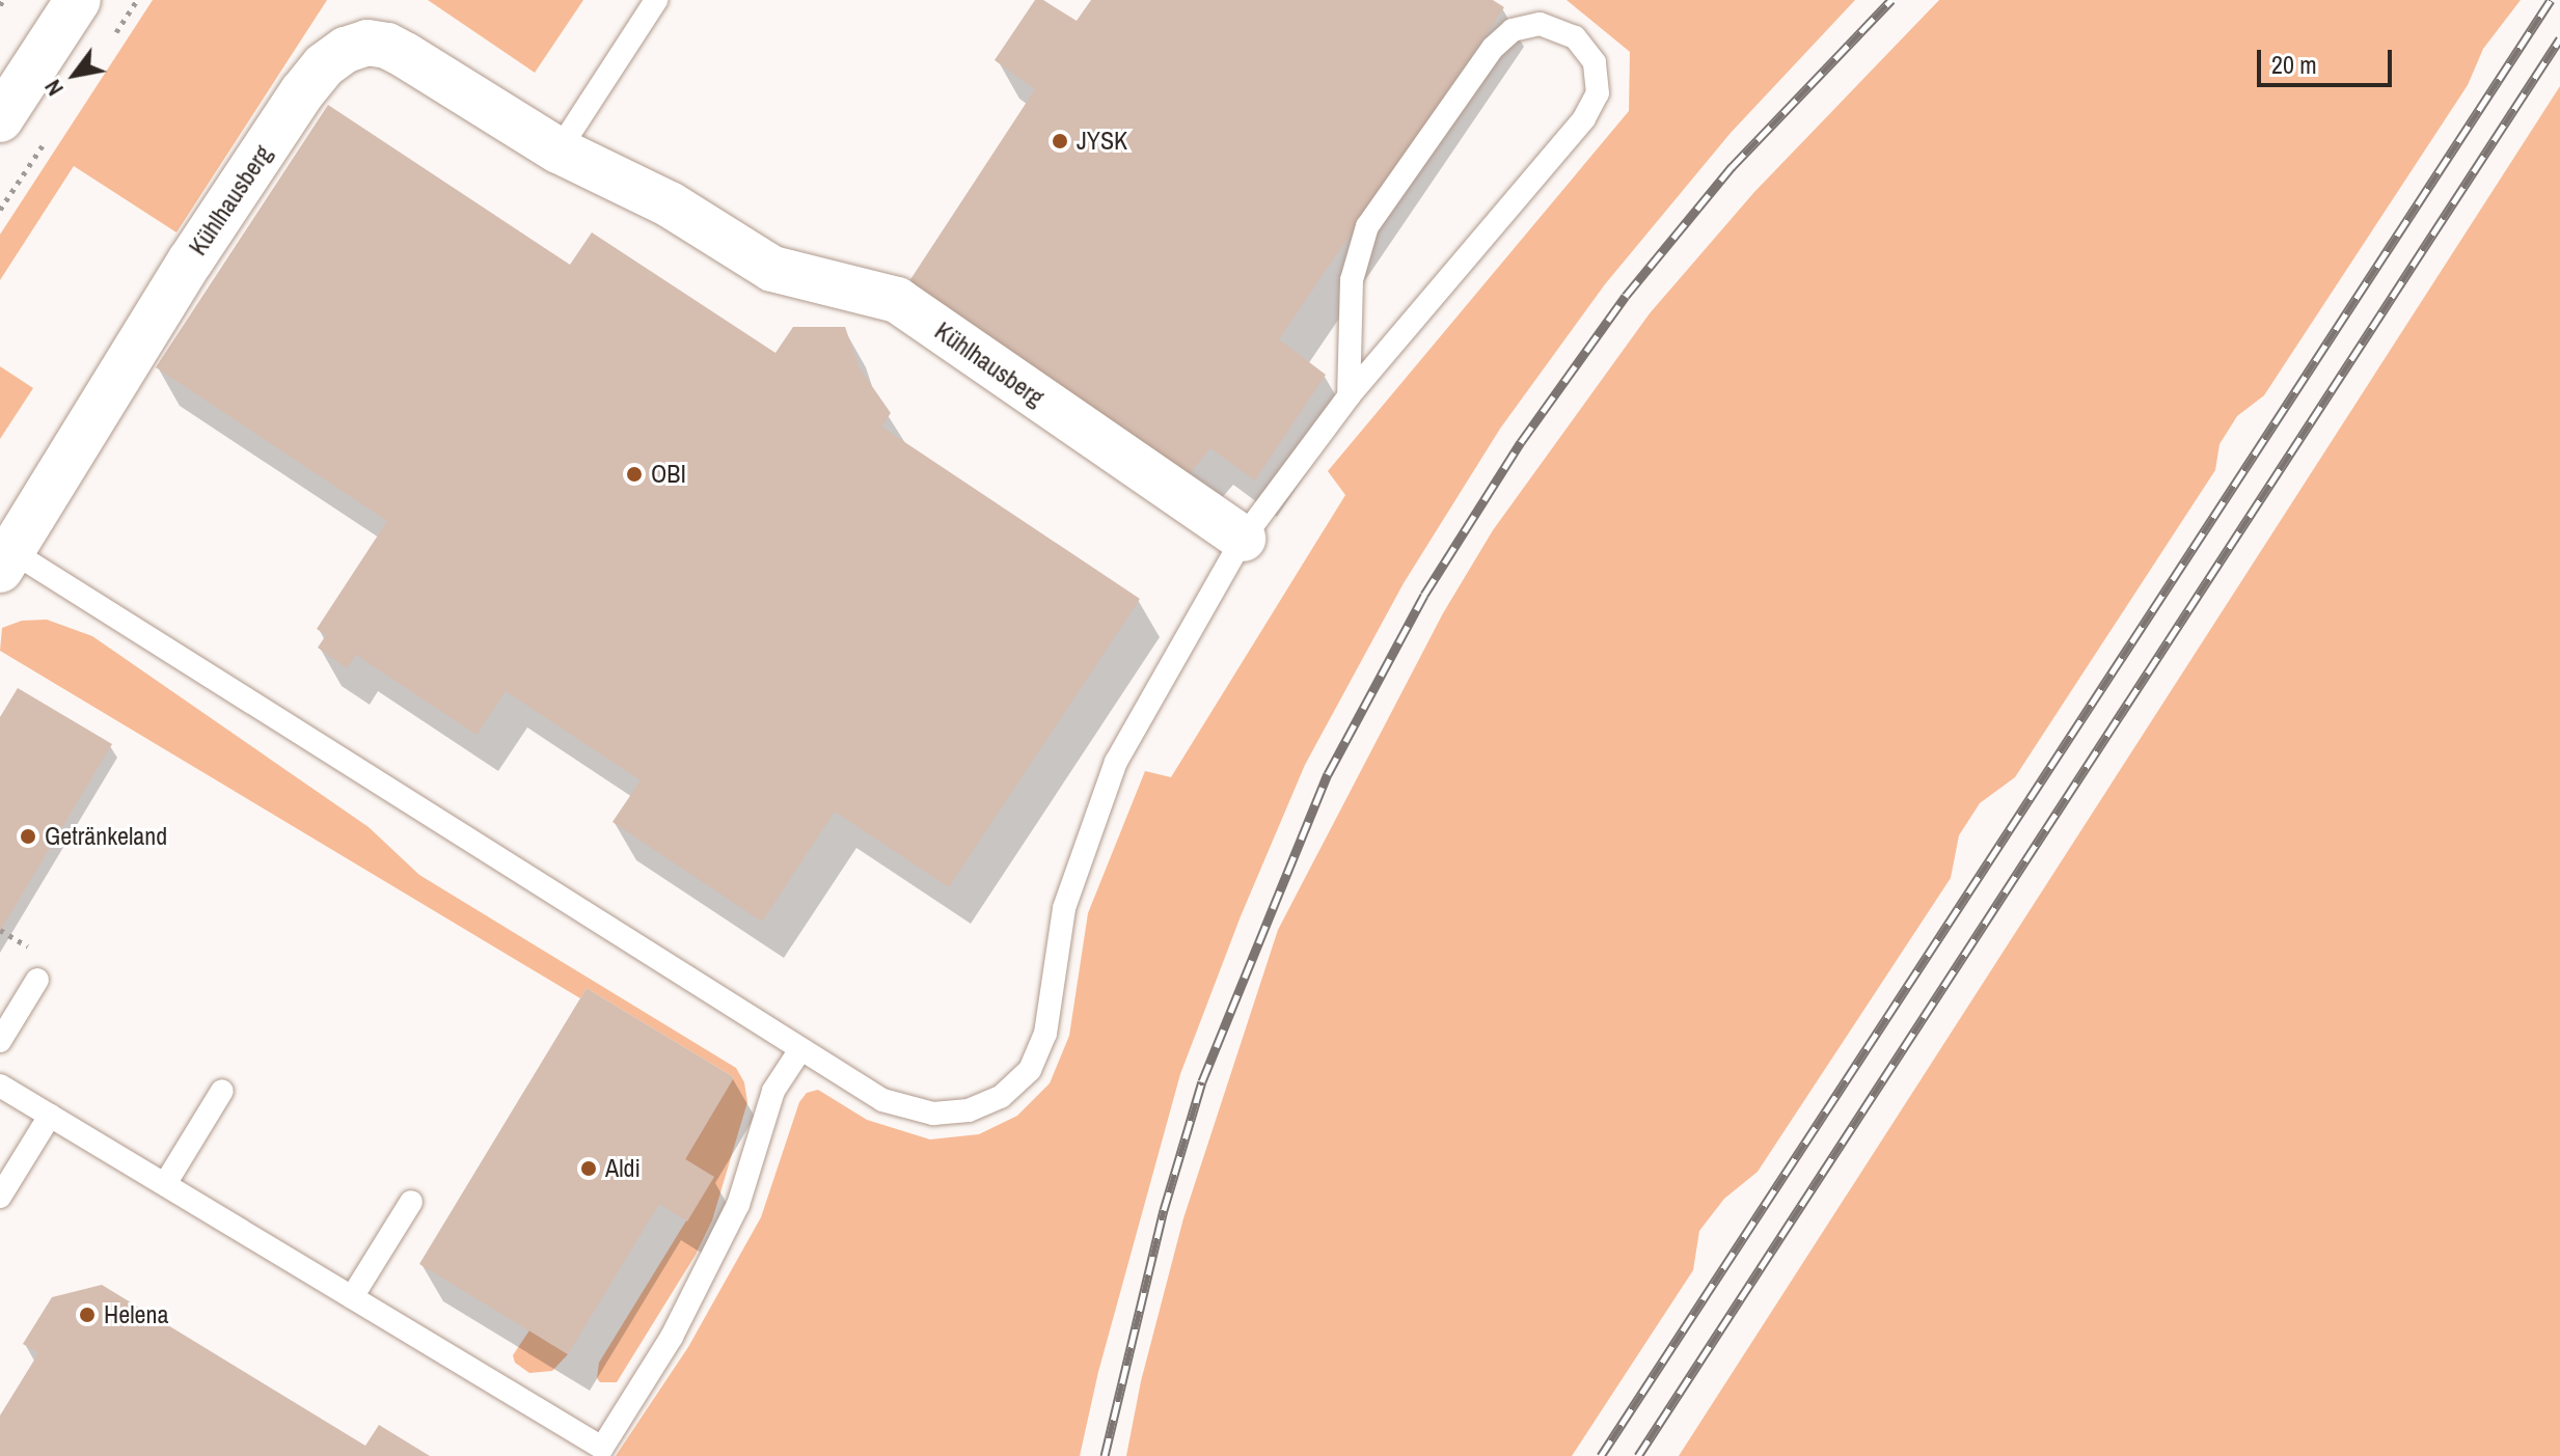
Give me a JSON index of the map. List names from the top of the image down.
{
  "streets": {
    "street": ["Kühlhausberg"]
  },
  "places": [
    "JYSK",
    "OBI",
    "Getränkeland",
    "Aldi",
    "Helena"
  ],
  "scale_bar": "20 m",
  "north": "bottom left"
}
